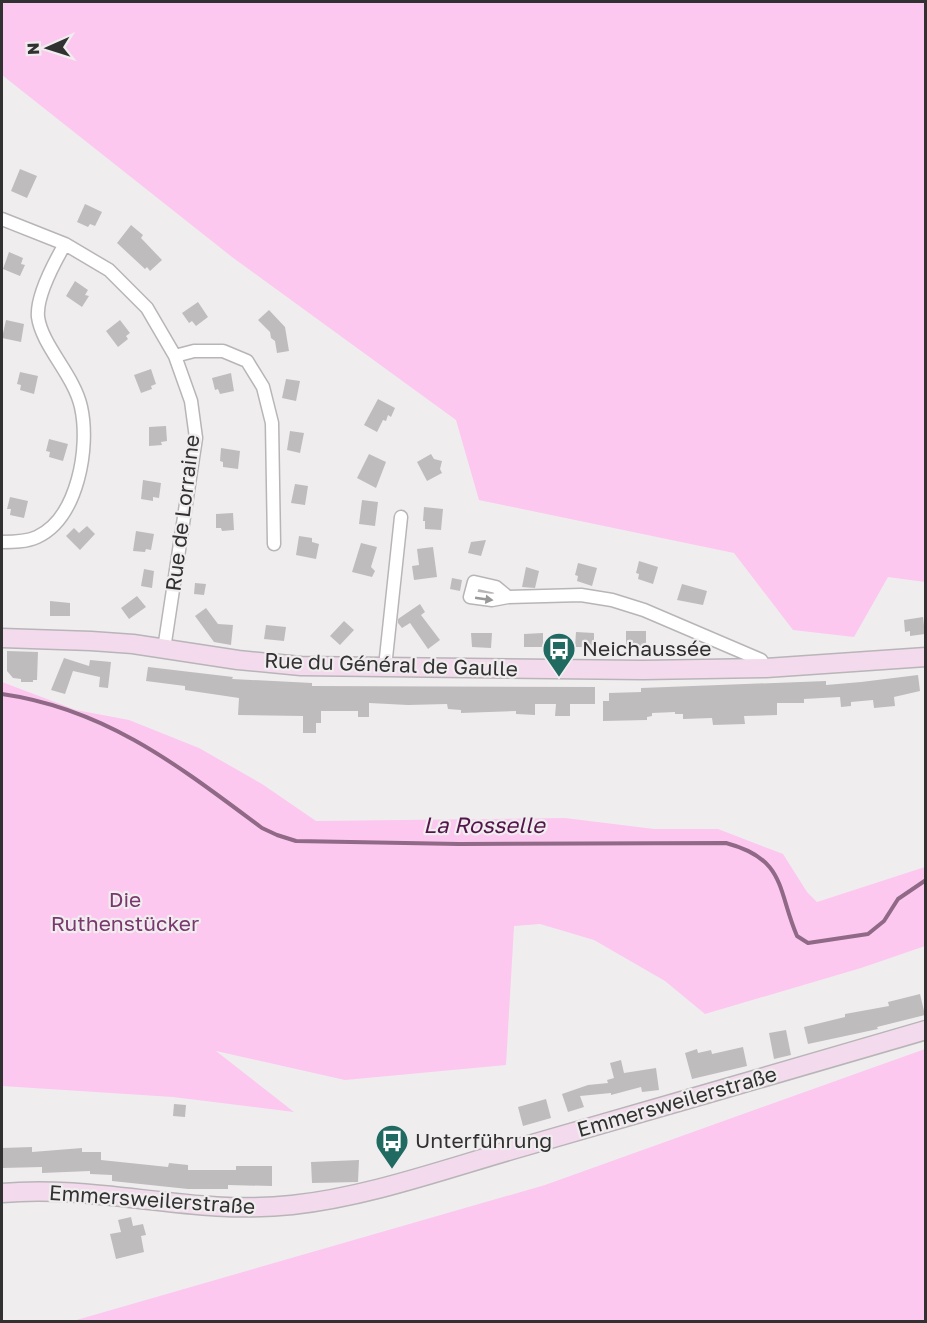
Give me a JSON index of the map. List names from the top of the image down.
{
  "streets": {
    "main road": ["Rue du Général de Gaulle", "Emmersweilerstraße"],
    "street": ["Rue de Lorraine"]
  },
  "crossings": [
    ["Rue de Lorraine", "Rue du Général de Gaulle"]
  ],
  "water": ["La Rosselle"],
  "parks": ["Die Ruthenstücker"],
  "places": {
    "bus stop": ["Neichaussée", "Unterführung"]
  },
  "north": "left"
}
